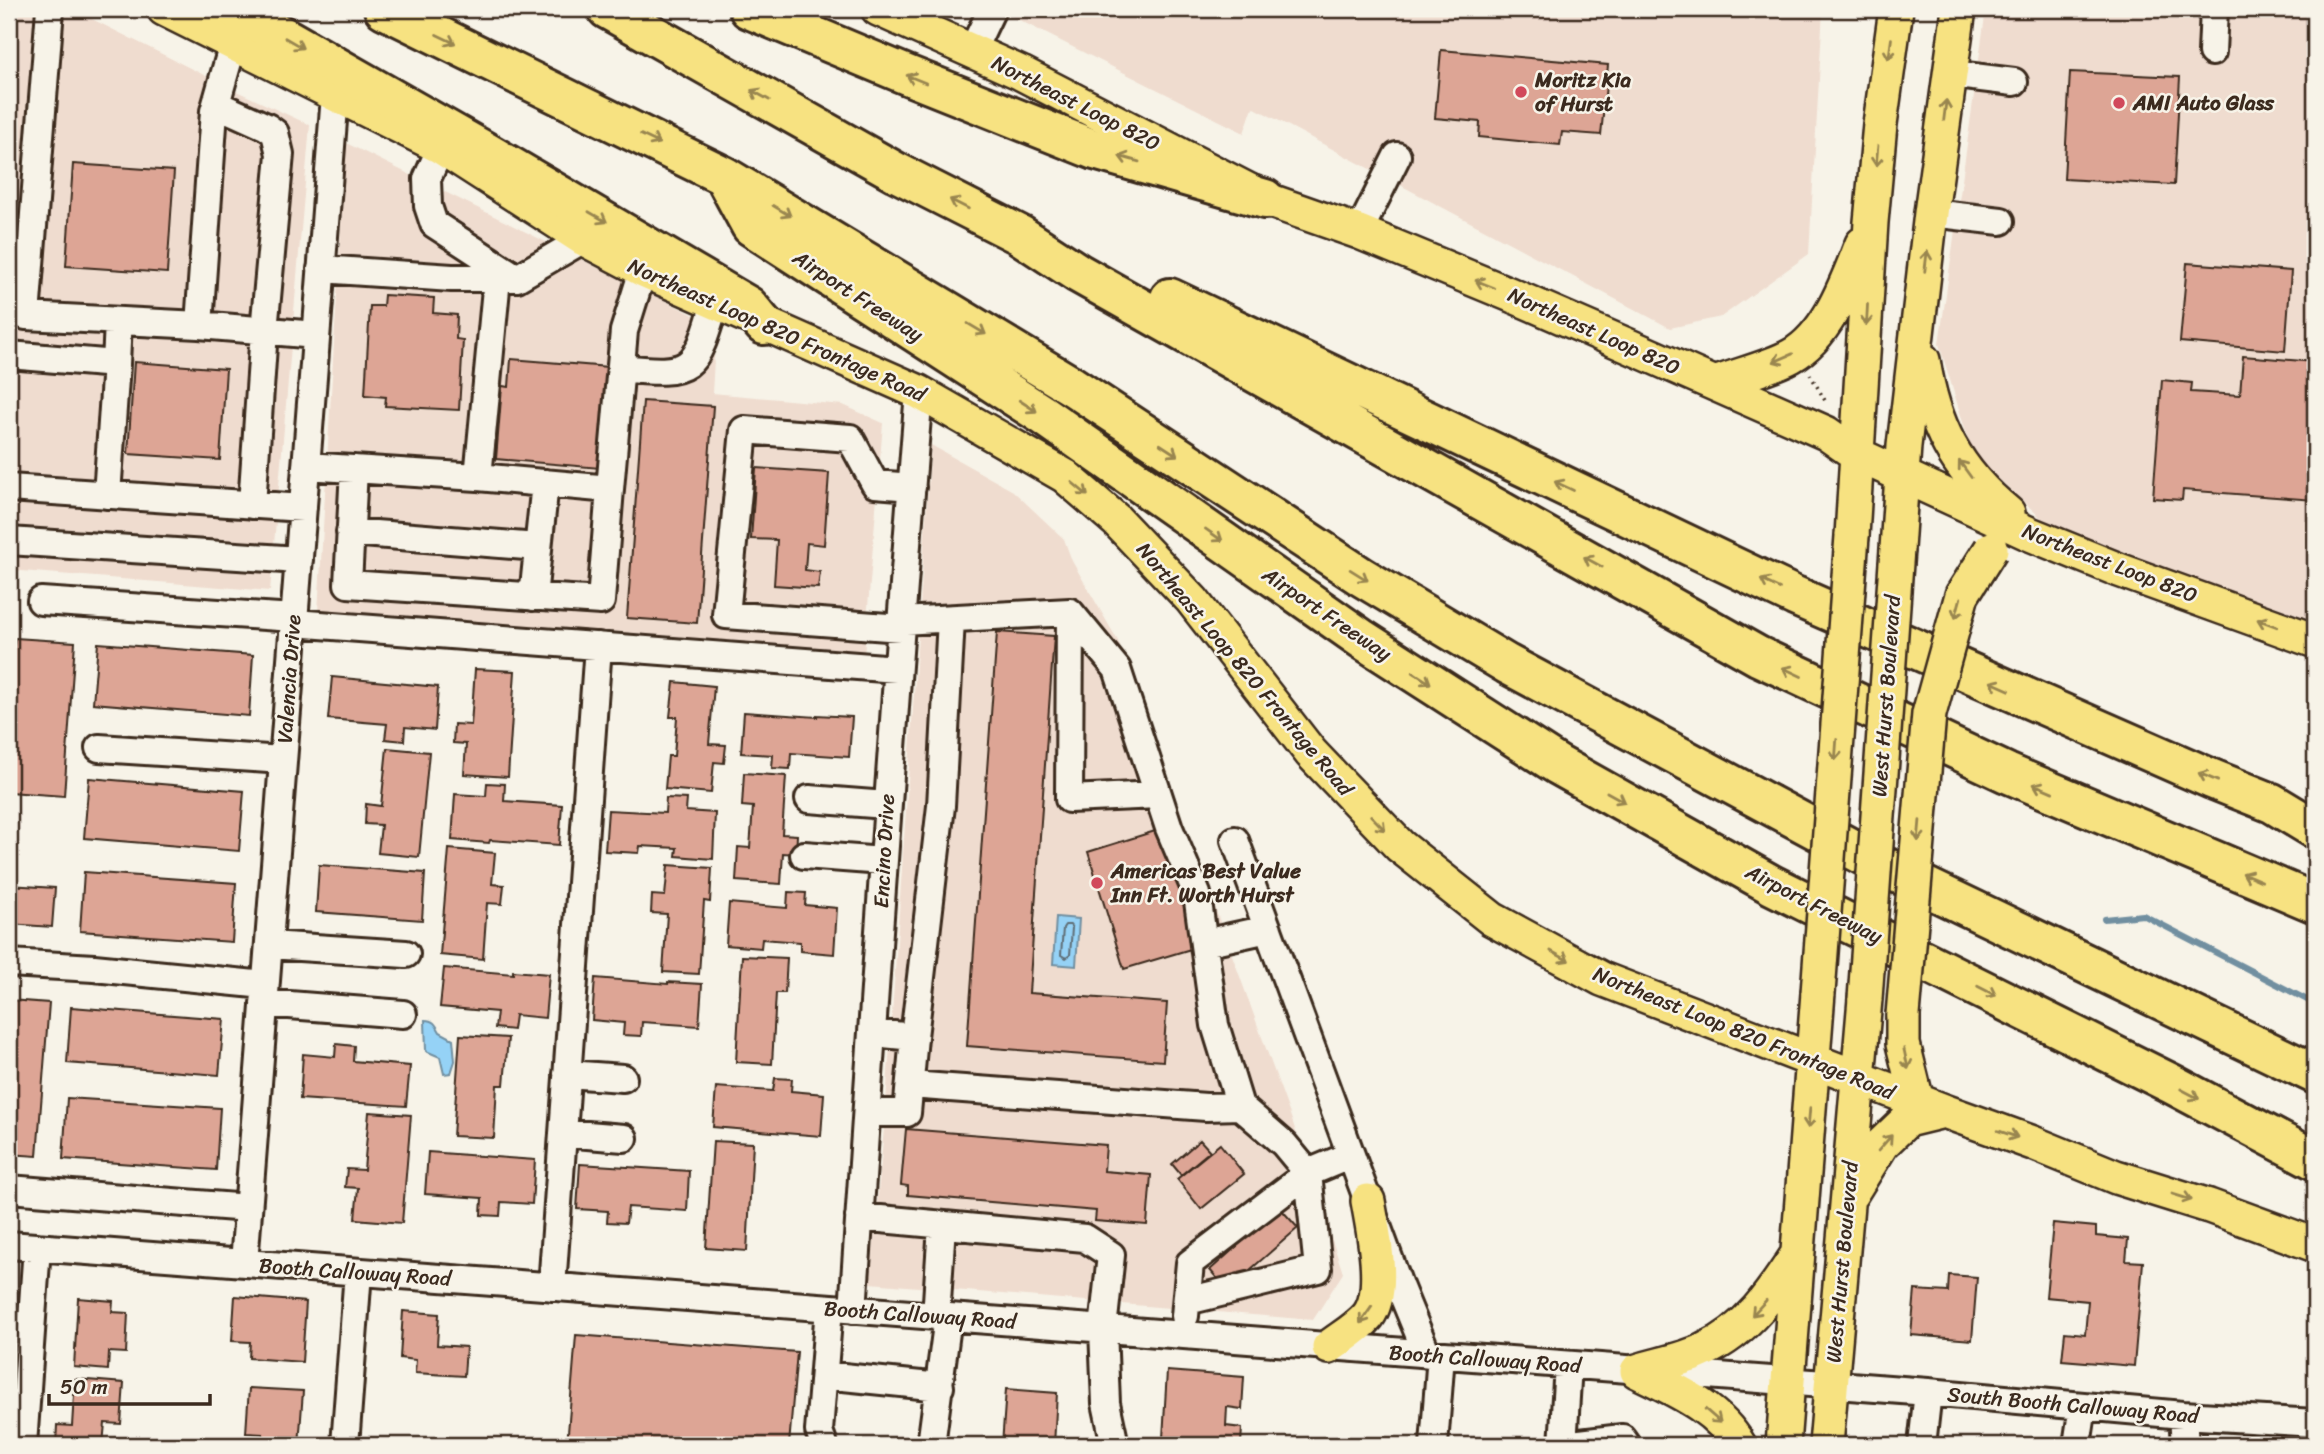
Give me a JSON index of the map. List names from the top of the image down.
{
  "streets": {
    "highway": ["Airport Freeway"],
    "main road": ["Northeast Loop 820", "Northeast Loop 820 Frontage Road", "West Hurst Boulevard"],
    "street": [
      "Valencia Drive",
      "Encino Drive",
      "Booth Calloway Road",
      "South Booth Calloway Road"
    ]
  },
  "crossings": [
    ["Northeast Loop 820", "West Hurst Boulevard"],
    ["Northeast Loop 820 Frontage Road", "Valencia Drive"],
    ["Northeast Loop 820 Frontage Road", "West Hurst Boulevard"],
    ["Northeast Loop 820 Frontage Road", "Encino Drive"],
    ["Valencia Drive", "Booth Calloway Road"],
    ["West Hurst Boulevard", "Booth Calloway Road"],
    ["West Hurst Boulevard", "South Booth Calloway Road"],
    ["Encino Drive", "Booth Calloway Road"],
    ["Booth Calloway Road", "South Booth Calloway Road"]
  ],
  "one_way": ["Northeast Loop 820", "Northeast Loop 820 Frontage Road"],
  "places": ["Moritz Kia of Hurst", "AMI Auto Glass", "Americas Best Value Inn Ft. Worth Hurst"],
  "scale_bar": "50 m"
}
